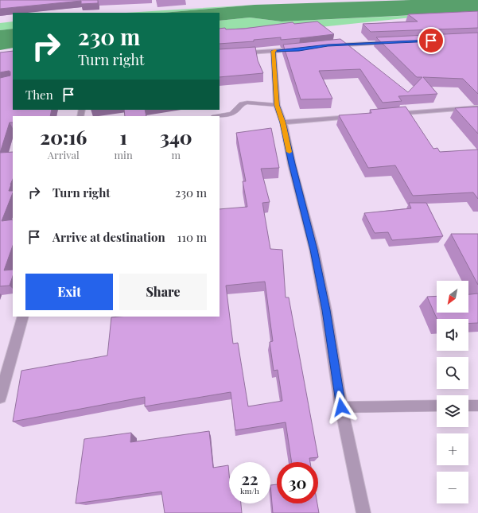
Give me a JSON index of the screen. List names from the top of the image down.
{
  "north": "bottom left",
  "page": {
    "turn": ["230 m", "Turn right"],
    "then": "Then",
    "eta": [
      "20:16",
      "Arrival",
      "1",
      "min",
      "340",
      "m"
    ],
    "list": [
      {
        "name": "Turn right",
        "value": "230 m"
      },
      {
        "name": "Arrive at destination",
        "value": "110 m"
      }
    ],
    "buttons": ["Exit", "Share"],
    "map_buttons": ["+", "−"],
    "speed": "22 km/h",
    "limit": "30"
  }
}
